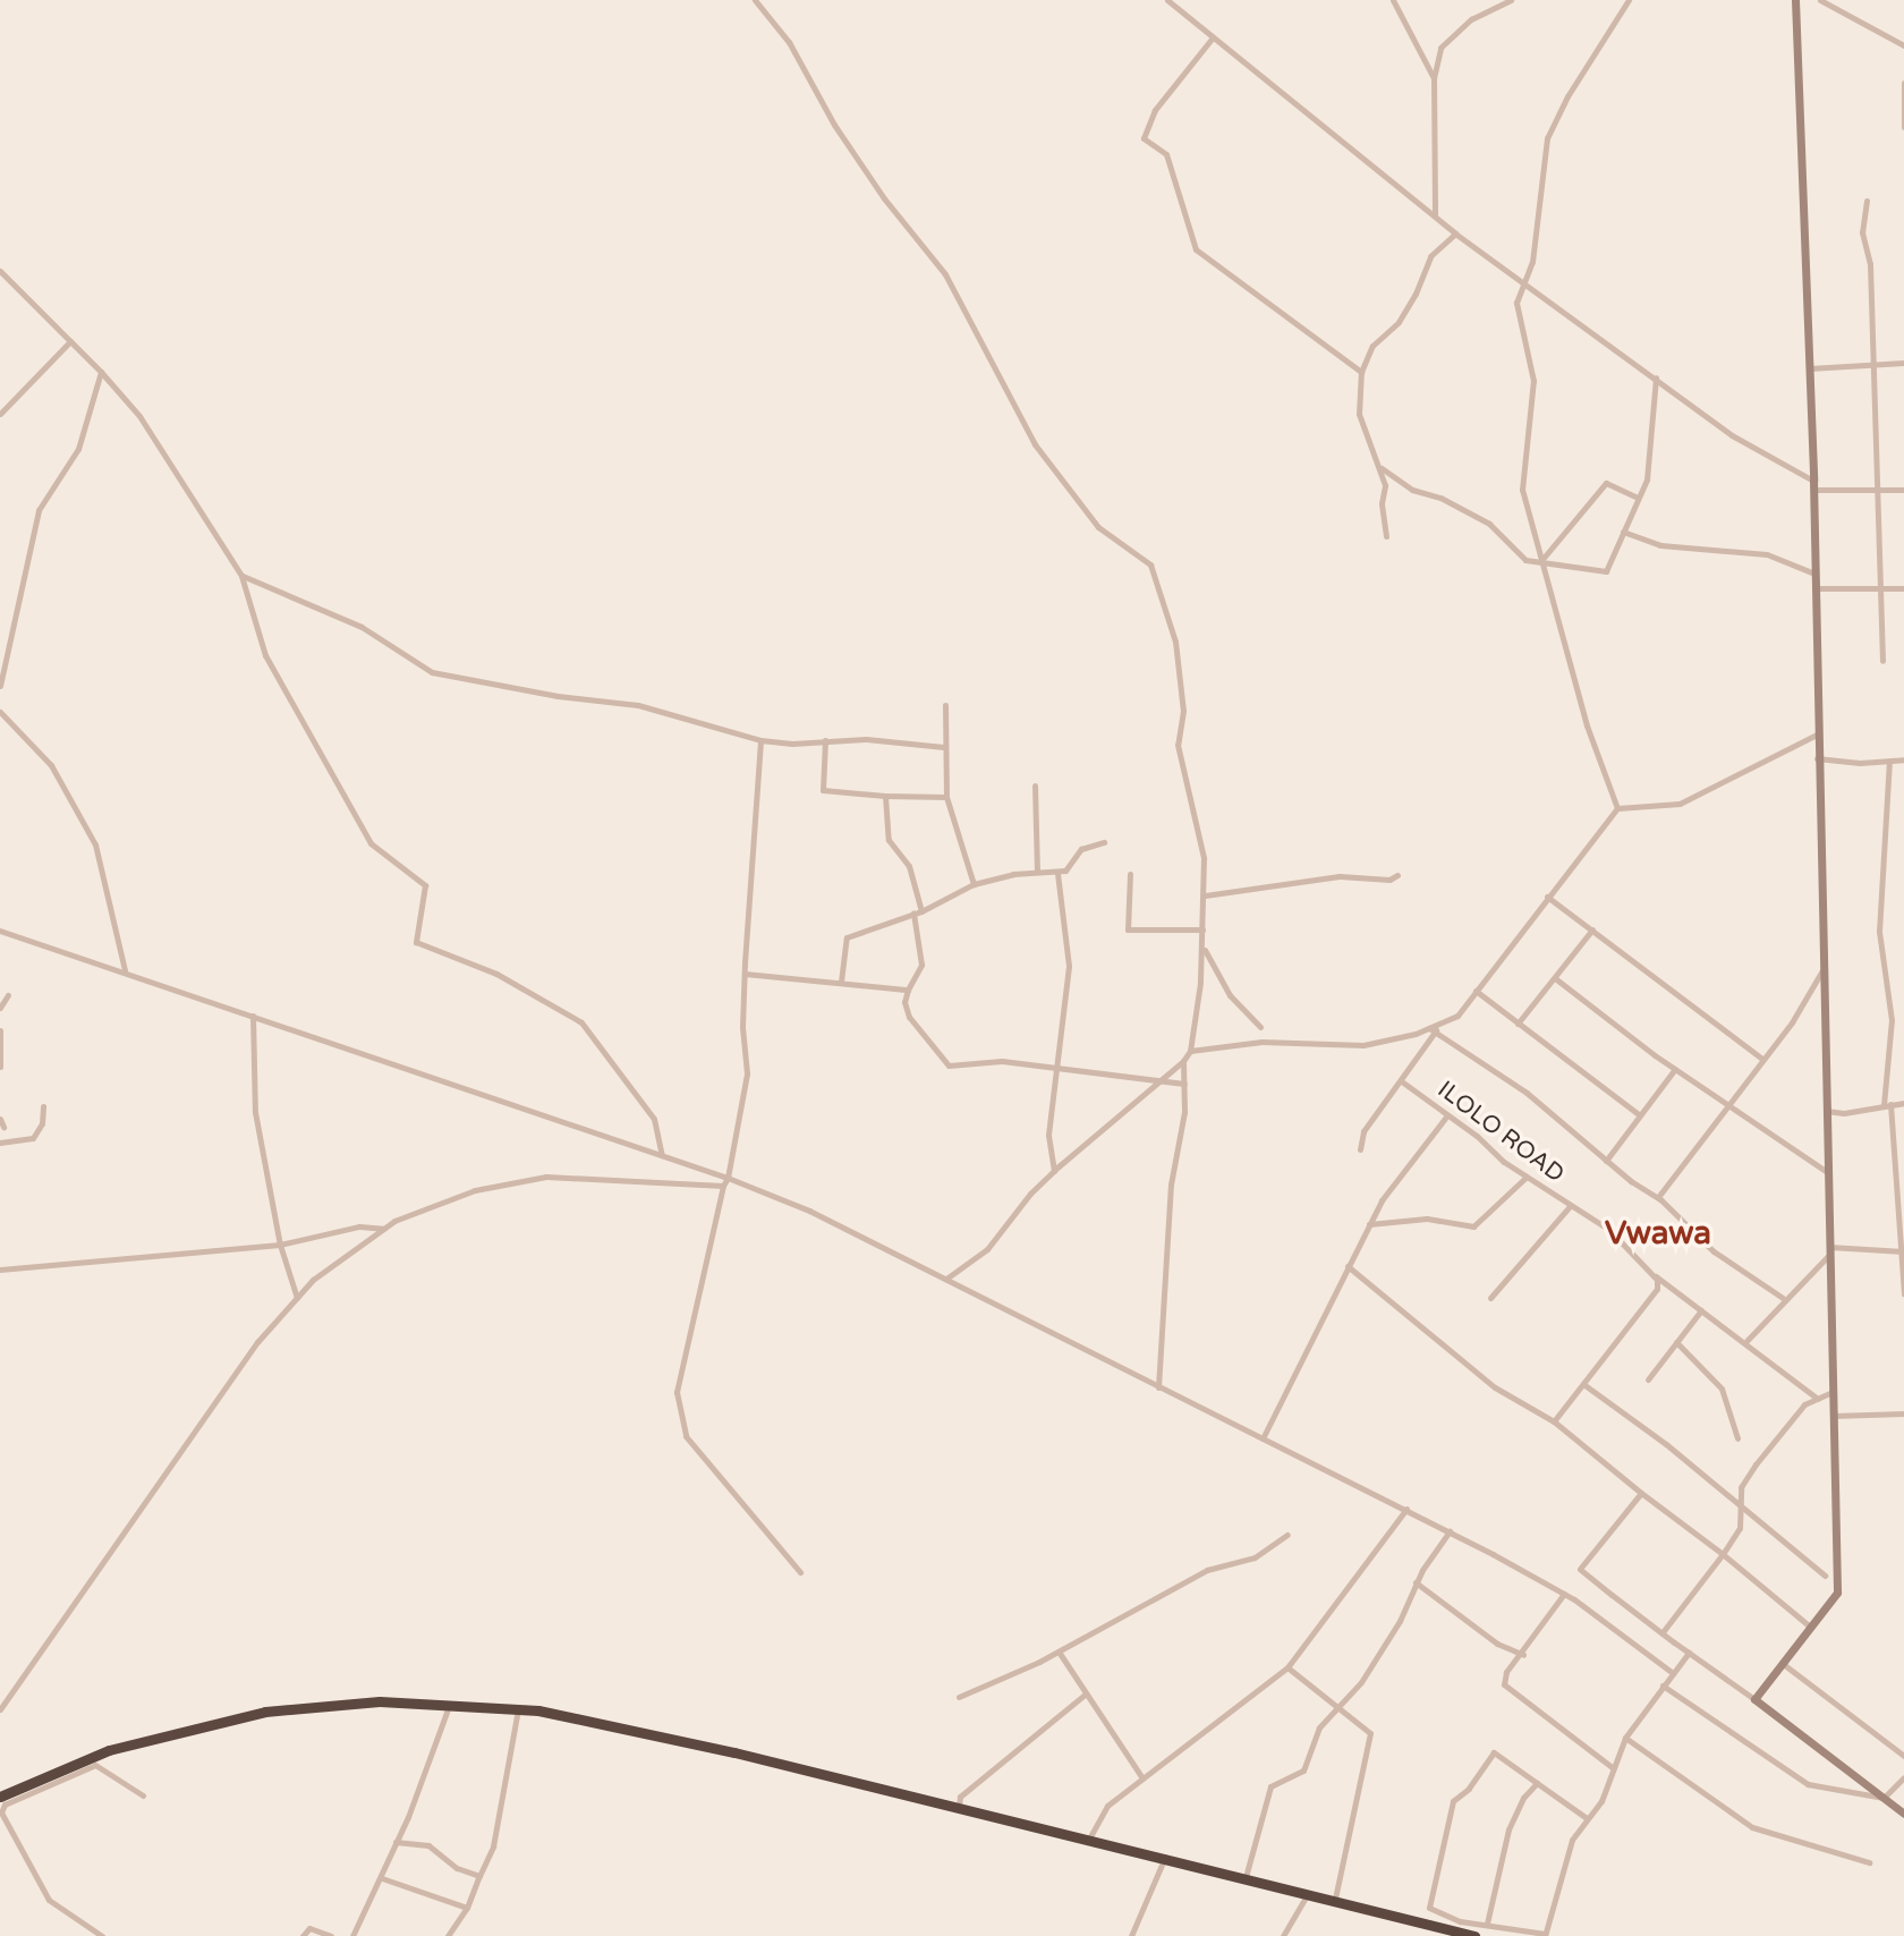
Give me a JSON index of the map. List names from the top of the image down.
{
  "streets": {
    "street": ["ILOLO ROAD"]
  },
  "districts": ["Vwawa"]
}
